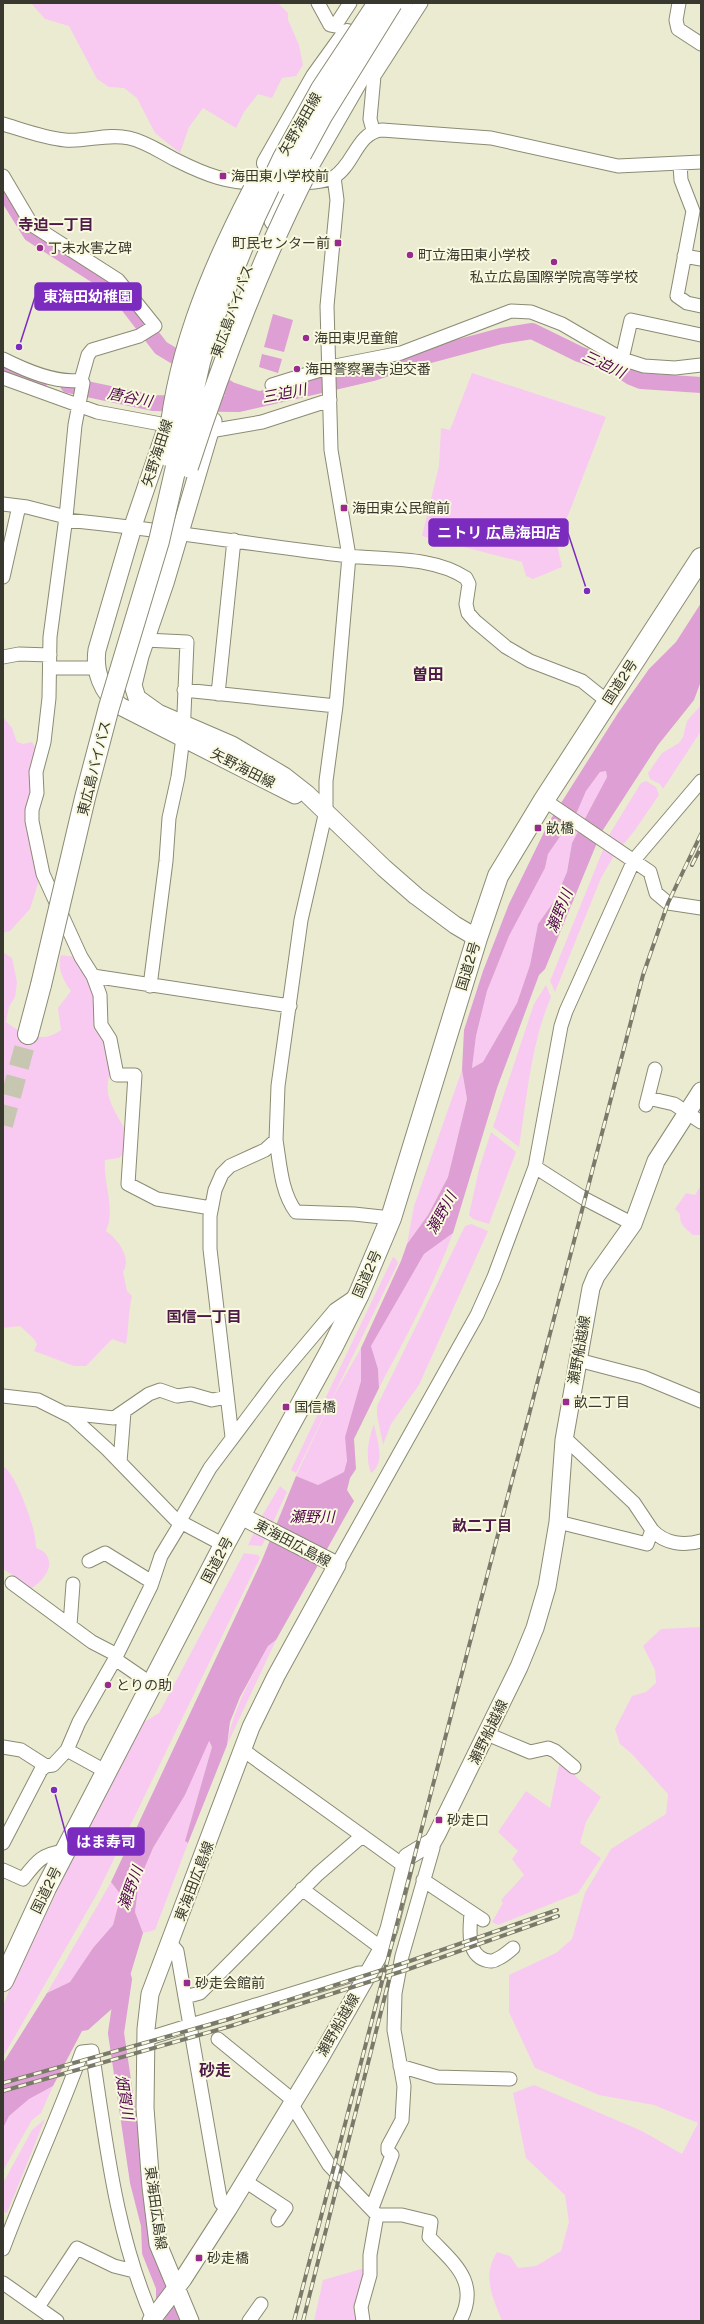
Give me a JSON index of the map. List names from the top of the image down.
{
  "streets": {
    "highway": ["東広島バイパス", "国道2号"],
    "main road": ["矢野海田線", "瀬野船越線", "東海田広島線"]
  },
  "crossings": [
    ["矢野海田線", "国道2号"],
    ["国道2号", "東海田広島線"],
    ["瀬野船越線", "東海田広島線"]
  ],
  "districts": [
    "寺迫一丁目",
    "曽田",
    "国信一丁目",
    "畝二丁目",
    "砂走"
  ],
  "water": [
    "三迫川",
    "唐谷川",
    "瀬野川",
    "畑賀川"
  ],
  "places": {
    "transit": [
      "海田東小学校前",
      "町民センター前",
      "海田東公民館前",
      "畝橋",
      "畝二丁目",
      "国信橋",
      "砂走口",
      "砂走会館前",
      "砂走橋"
    ],
    "other": [
      "丁未水害之碑",
      "町立海田東小学校",
      "私立広島国際学院高等学校",
      "海田東児童館",
      "東海田幼稚園",
      "海田警察署寺迫交番",
      "ニトリ 広島海田店",
      "とりの助",
      "はま寿司"
    ]
  }
}
